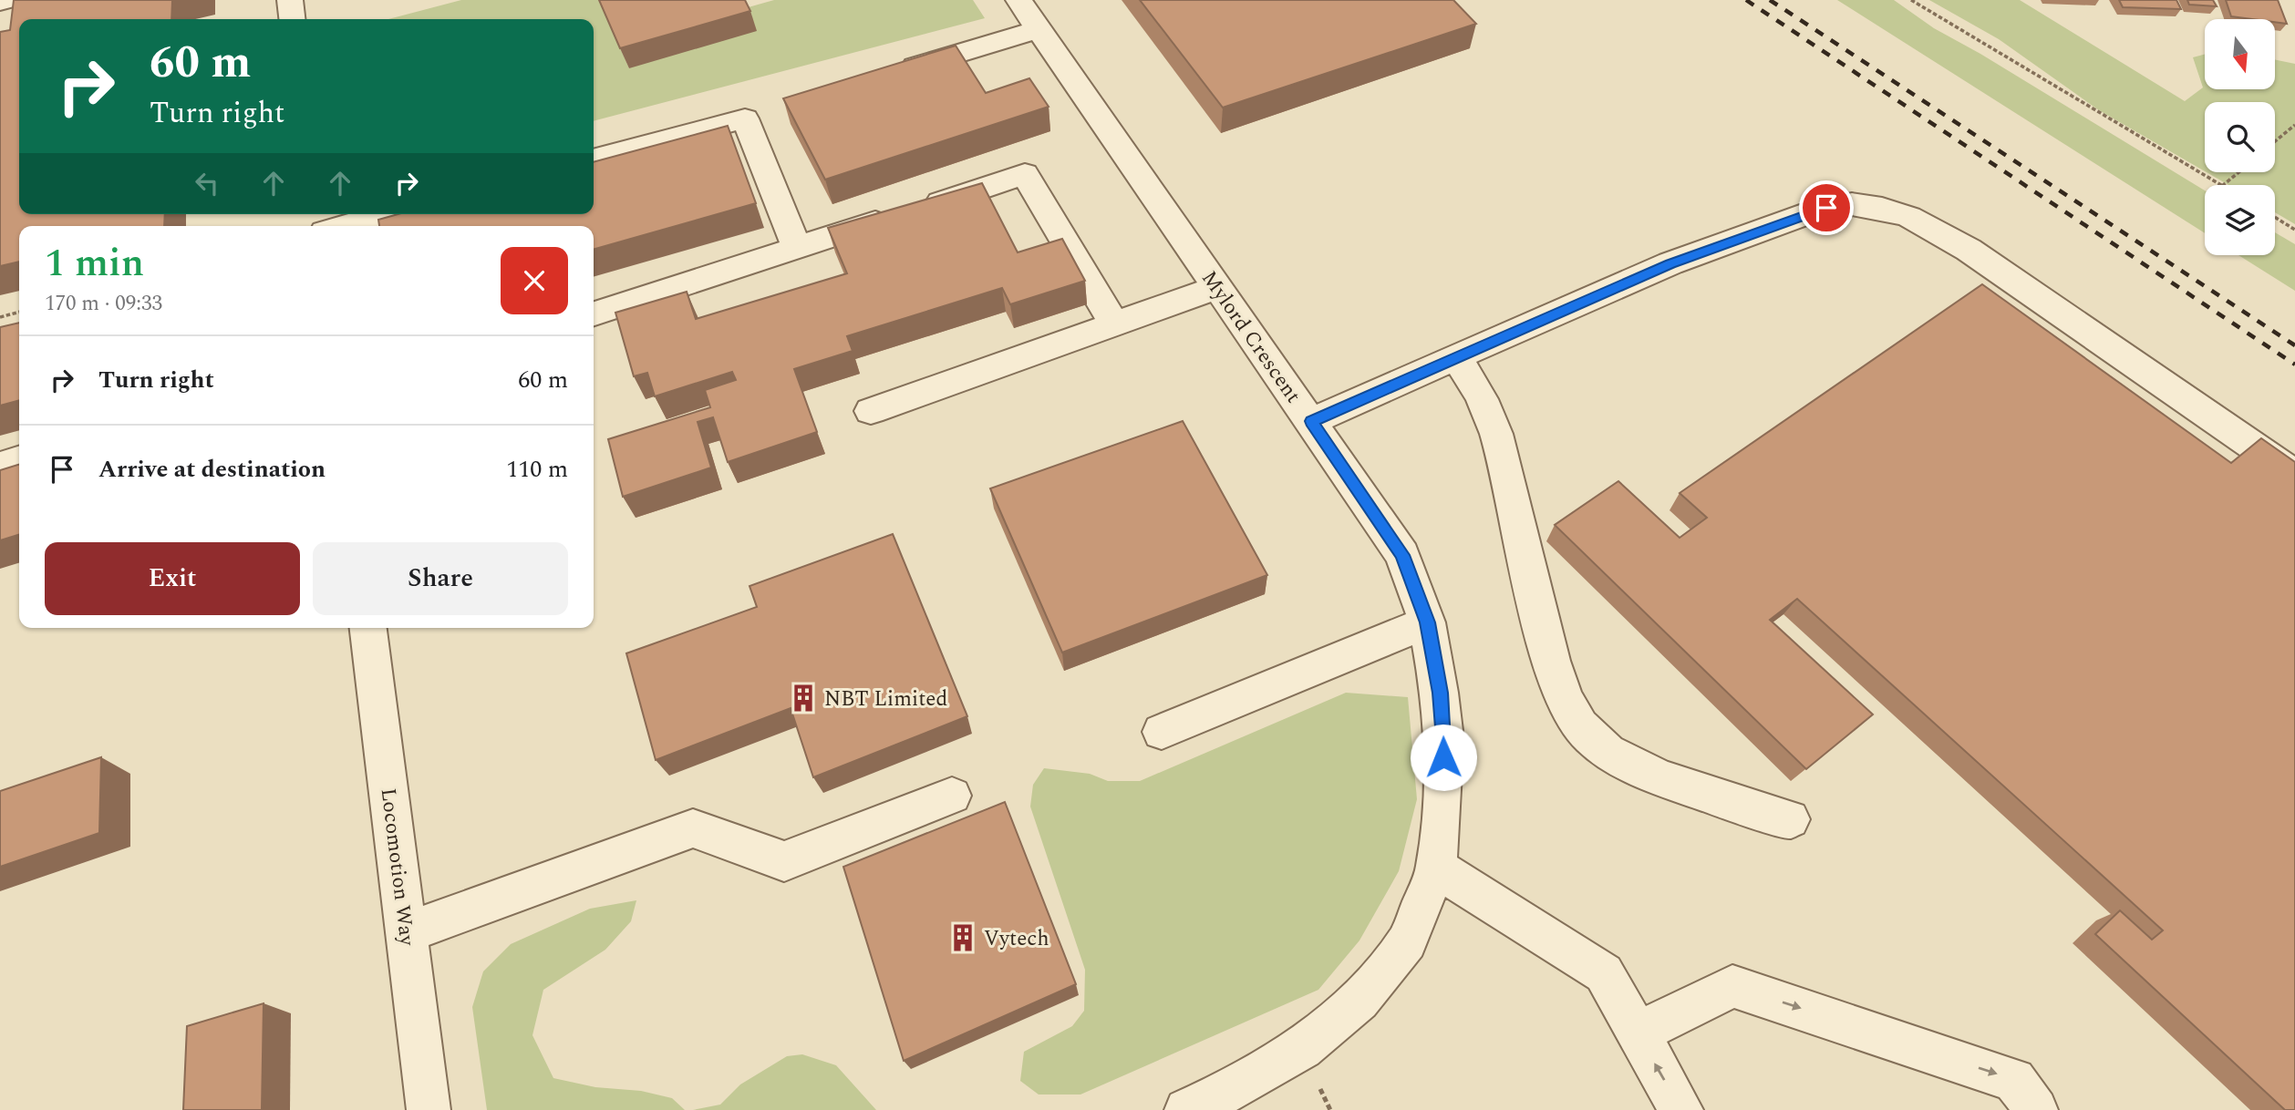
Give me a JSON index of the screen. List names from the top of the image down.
{
  "streets": {
    "street": ["Mylord Crescent", "Locomotion Way"]
  },
  "places": {
    "building": ["NBT Limited", "Vytech"]
  },
  "north": "bottom",
  "page": {
    "turn": ["60 m", "Turn right"],
    "heading": ["1 min", "170 m · 09:33"],
    "list": [
      {
        "name": "Turn right",
        "value": "60 m"
      },
      {
        "name": "Arrive at destination",
        "value": "110 m"
      }
    ],
    "buttons": ["Exit", "Share"]
  }
}
